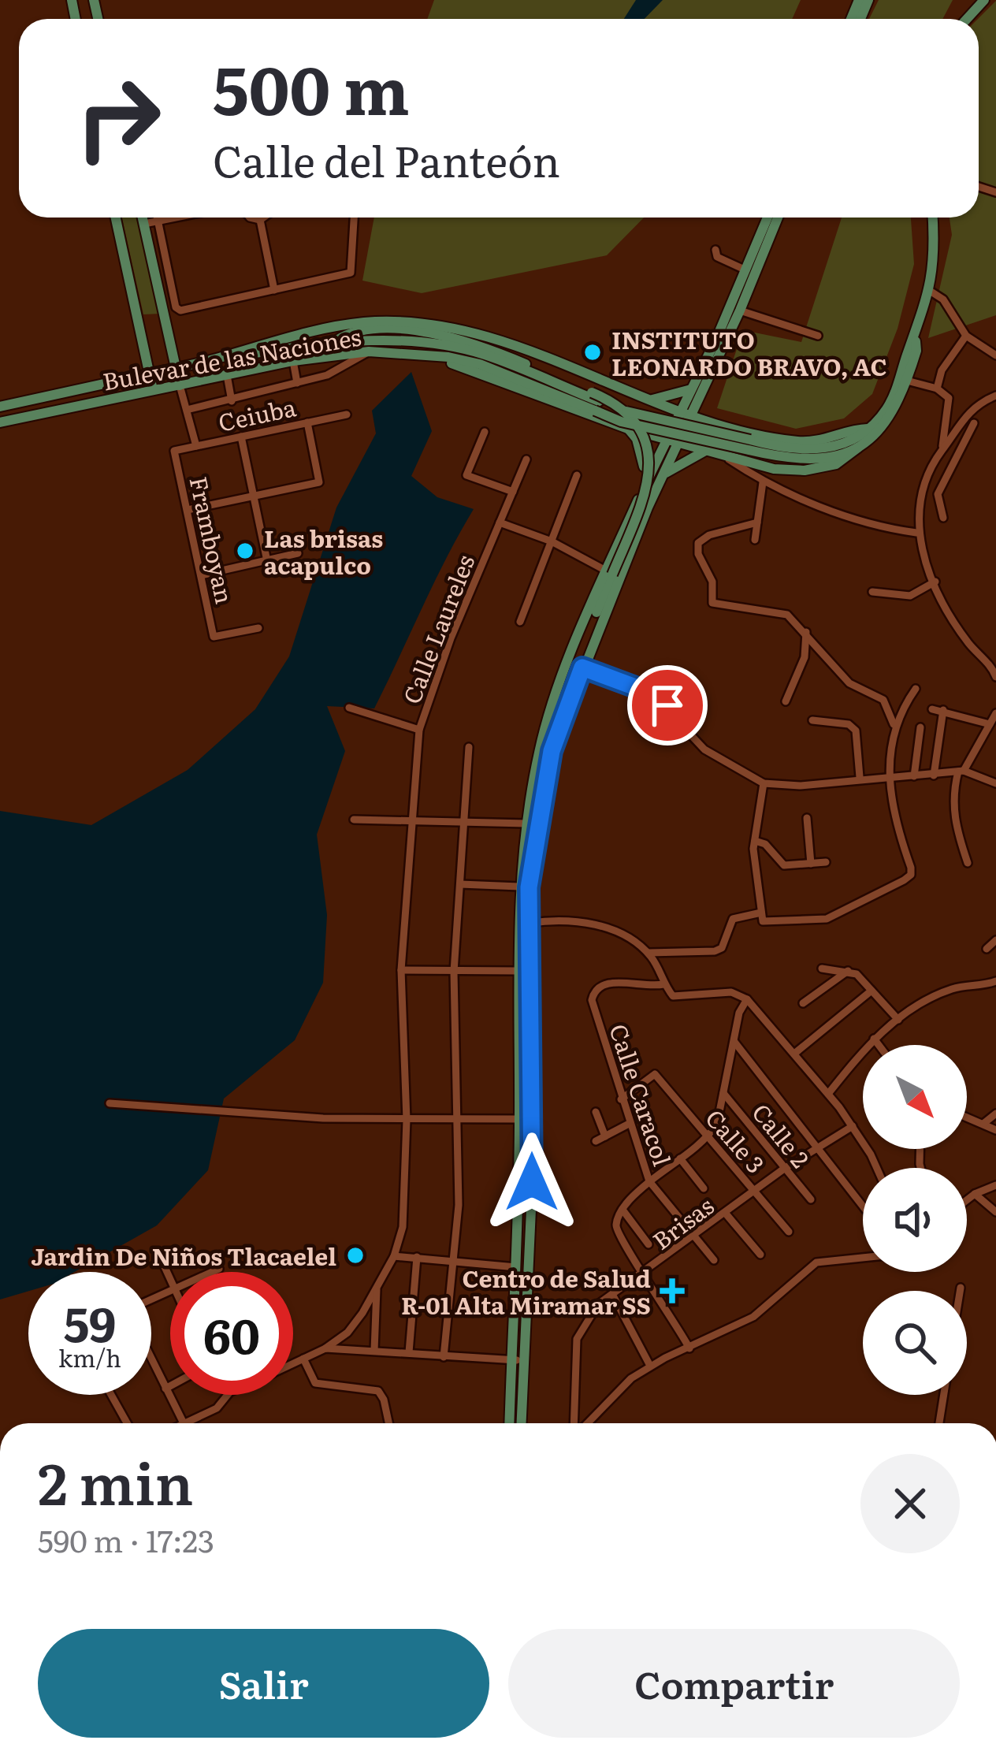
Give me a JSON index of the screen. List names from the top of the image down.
{
  "streets": {
    "main road": ["Bulevar de las Naciones"],
    "street": [
      "Ceiuba",
      "Framboyan",
      "Calle Laureles",
      "Calle Caracol",
      "Calle 2",
      "Calle 3",
      "Brisas"
    ]
  },
  "crossings": [
    ["Ceiuba", "Framboyan"],
    ["Calle Caracol", "Calle 3"],
    ["Calle Caracol", "Brisas"],
    ["Calle 2", "Brisas"],
    ["Calle 3", "Brisas"]
  ],
  "places": {
    "other": ["INSTITUTO LEONARDO BRAVO, AC", "Las brisas acapulco", "Jardin De Niños Tlacaelel"],
    "health": ["Centro de Salud R-01 Alta Miramar SS"]
  },
  "north": "bottom right",
  "page": {
    "turn": ["500 m", "Calle del Panteón"],
    "speed": "59 km/h",
    "limit": "60",
    "heading": ["2 min", "590 m · 17:23"],
    "buttons": ["Salir", "Compartir"]
  }
}
